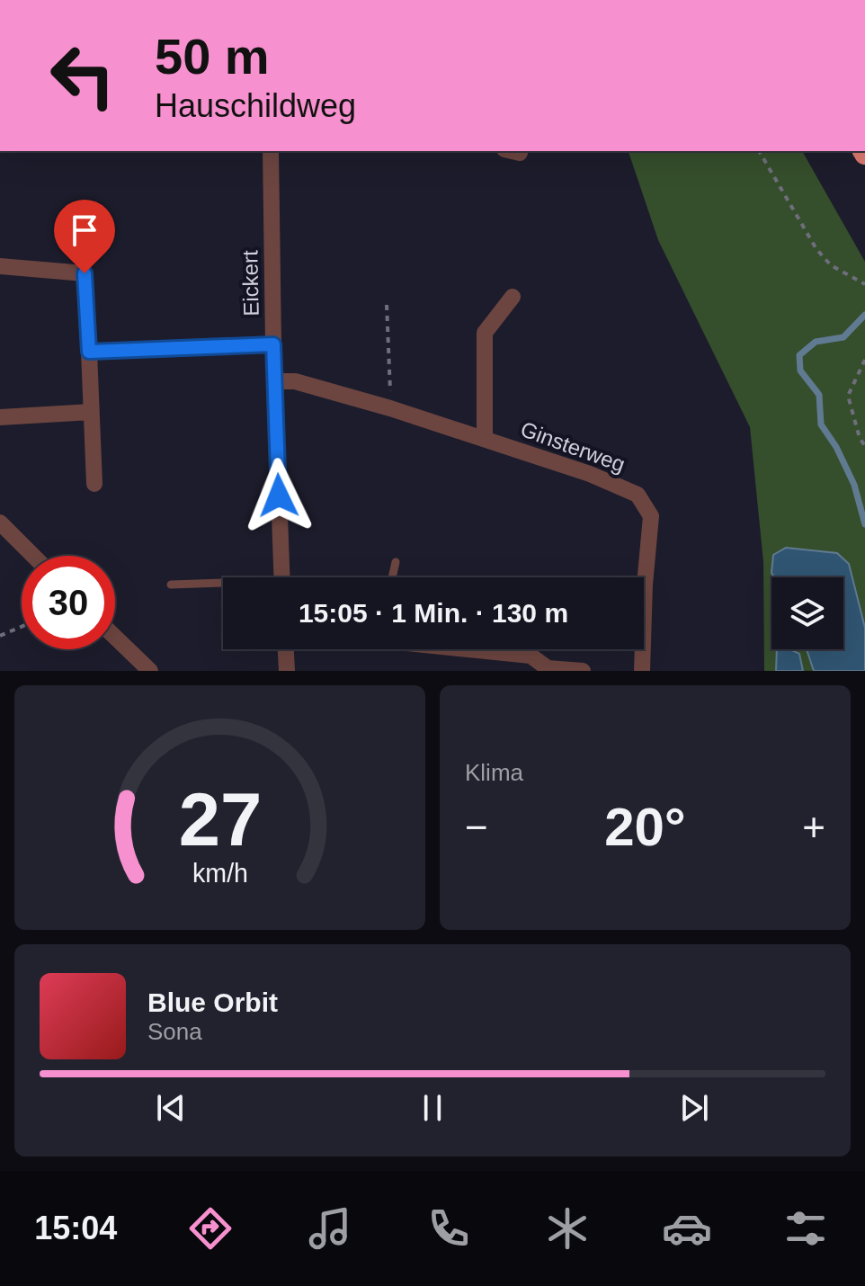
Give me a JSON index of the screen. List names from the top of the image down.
{
  "streets": {
    "street": ["Eickert", "Ginsterweg"]
  },
  "crossings": [
    ["Eickert", "Ginsterweg"]
  ],
  "page": {
    "turn": ["50 m", "Hauschildweg"],
    "limit": "30",
    "trip": "15:05 · 1 Min. · 130 m",
    "tile": "Klima",
    "heat": ["−", "20°", "+"],
    "song": ["Blue Orbit", "Sona"],
    "tabs": "15:04",
    "gauge": ["27", "km/h"]
  }
}
